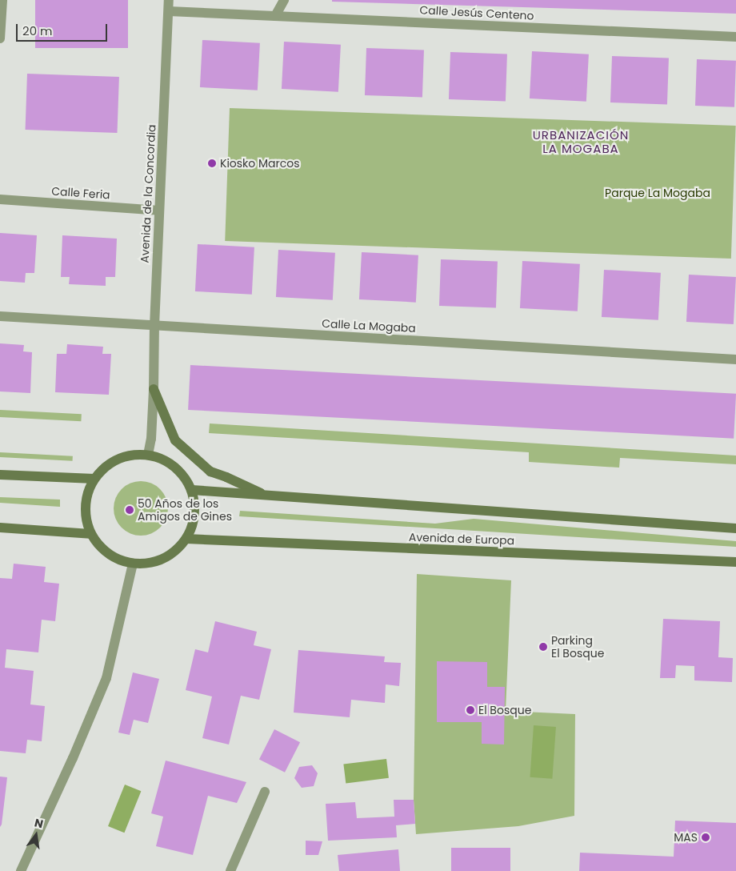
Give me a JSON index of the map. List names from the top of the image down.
{
  "streets": {
    "main road": ["Avenida de Europa"],
    "street": [
      "Calle Jesús Centeno",
      "Calle Feria",
      "Avenida de la Concordia",
      "Calle La Mogaba"
    ]
  },
  "crossings": [
    ["Calle Jesús Centeno", "Avenida de la Concordia"],
    ["Calle Feria", "Avenida de la Concordia"],
    ["Avenida de la Concordia", "Calle La Mogaba"],
    ["Avenida de la Concordia", "Avenida de Europa"]
  ],
  "districts": ["URBANIZACIÓN LA MOGABA"],
  "parks": ["Parque La Mogaba"],
  "places": [
    "Kiosko Marcos",
    "50 Años de los Amigos de Gines",
    "Parking El Bosque",
    "El Bosque",
    "MAS"
  ],
  "scale_bar": "20 m",
  "north": "top"
}
